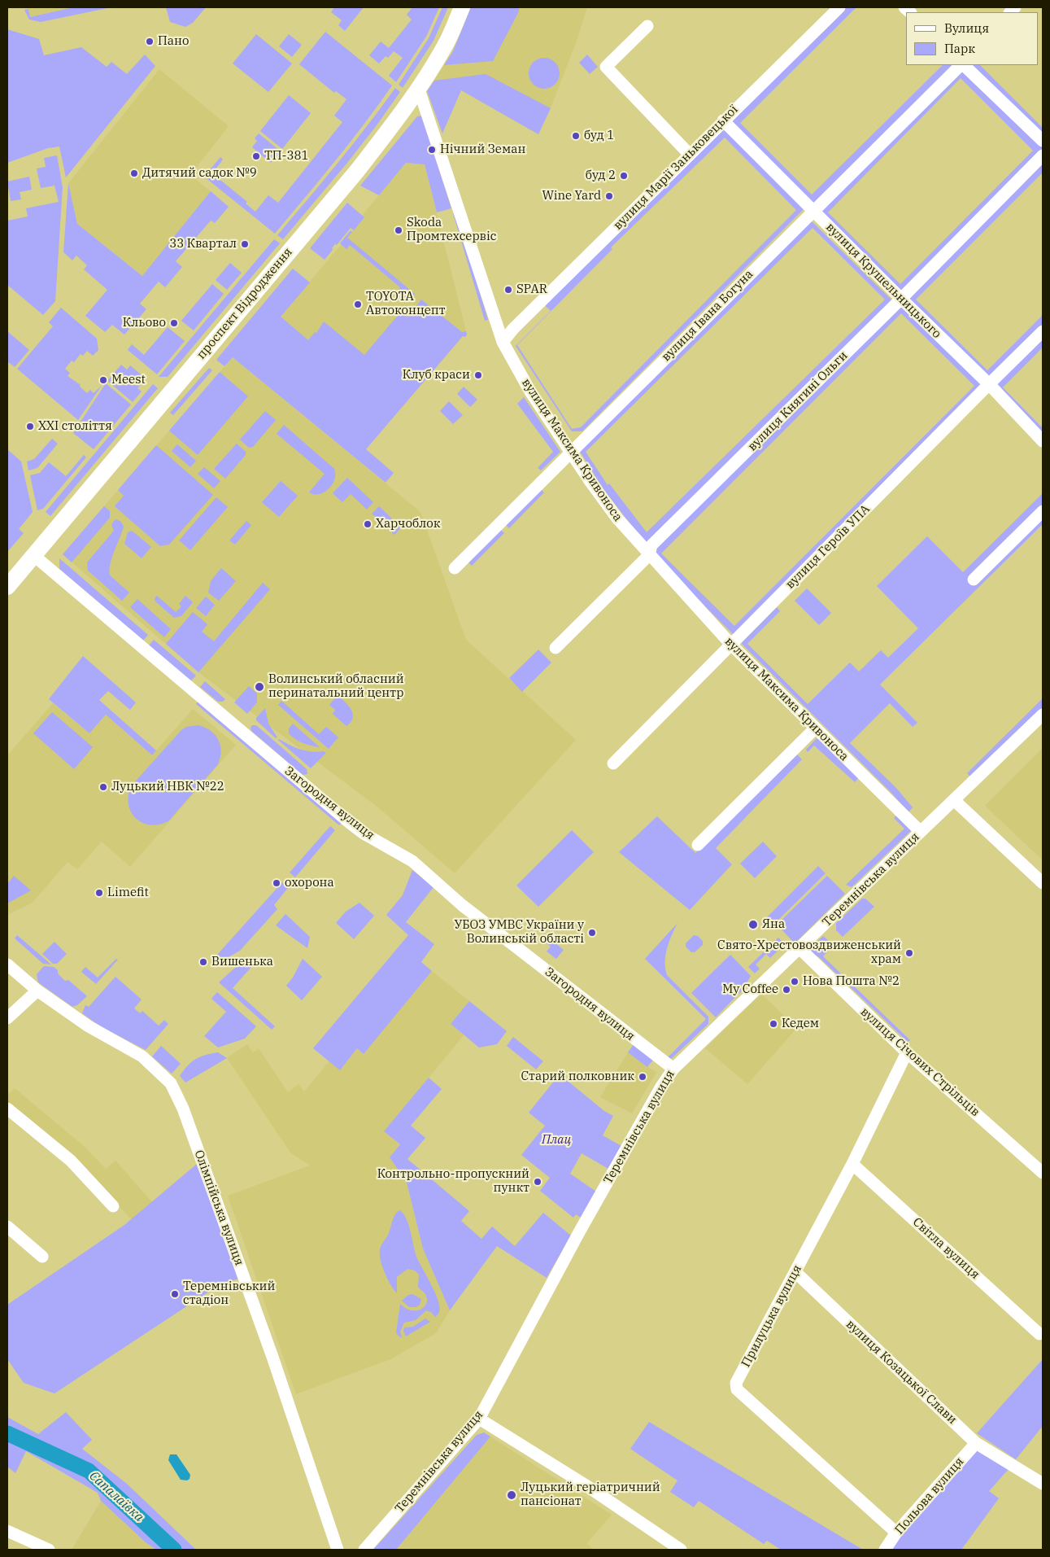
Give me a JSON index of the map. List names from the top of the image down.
{
  "streets": {
    "main road": ["проспект Відродження"],
    "street": [
      "вулиця Марії Заньковецької",
      "вулиця Крушельницького",
      "вулиця Івана Богуна",
      "вулиця Княгині Ольги",
      "вулиця Максима Кривоноса",
      "вулиця Героїв УПА",
      "Загородня вулиця",
      "Теремнівська вулиця",
      "вулиця Січових Стрільців",
      "Олімпійська вулиця",
      "Світла вулиця",
      "Прилуцька вулиця",
      "вулиця Козацької Слави",
      "Польова вулиця"
    ]
  },
  "crossings": [
    ["вулиця Марії Заньковецької", "вулиця Крушельницького"],
    ["вулиця Марії Заньковецької", "вулиця Максима Кривоноса"],
    ["вулиця Крушельницького", "вулиця Івана Богуна"],
    ["вулиця Крушельницького", "вулиця Княгині Ольги"],
    ["вулиця Крушельницького", "вулиця Героїв УПА"],
    ["проспект Відродження", "вулиця Максима Кривоноса"],
    ["проспект Відродження", "Загородня вулиця"],
    ["вулиця Івана Богуна", "вулиця Максима Кривоноса"],
    ["вулиця Княгині Ольги", "вулиця Максима Кривоноса"],
    ["вулиця Максима Кривоноса", "вулиця Героїв УПА"],
    ["вулиця Максима Кривоноса", "Теремнівська вулиця"],
    ["Загородня вулиця", "Теремнівська вулиця"],
    ["Теремнівська вулиця", "вулиця Січових Стрільців"],
    ["вулиця Січових Стрільців", "Прилуцька вулиця"],
    ["Світла вулиця", "Прилуцька вулиця"],
    ["Прилуцька вулиця", "вулиця Козацької Слави"],
    ["Прилуцька вулиця", "Польова вулиця"],
    ["вулиця Козацької Слави", "Польова вулиця"]
  ],
  "water": ["Сапалаївка"],
  "parks": ["Плац"],
  "places": [
    "Пано",
    "буд 1",
    "Нічний Земан",
    "ТП-381",
    "Дитячий садок №9",
    "буд 2",
    "Wine Yard",
    "Skoda Промтехсервіс",
    "33 Квартал",
    "SPAR",
    "TOYOTA Автоконцепт",
    "Кльово",
    "Клуб краси",
    "Meest",
    "ХХІ століття",
    "Харчоблок",
    "Волинський обласний перинатальний центр",
    "Луцький НВК №22",
    "охорона",
    "Limefit",
    "Яна",
    "УБОЗ УМВС України у Волинськiй області",
    "Свято-Хрестовоздвиженський храм",
    "Вишенька",
    "Нова Пошта №2",
    "My Coffee",
    "Кедем",
    "Старий полковник",
    "Контрольно-пропускний пункт",
    "Теремнівський стадіон",
    "Луцький геріатричний пансіонат"
  ],
  "legend": ["Вулиця", "Парк"]
}
